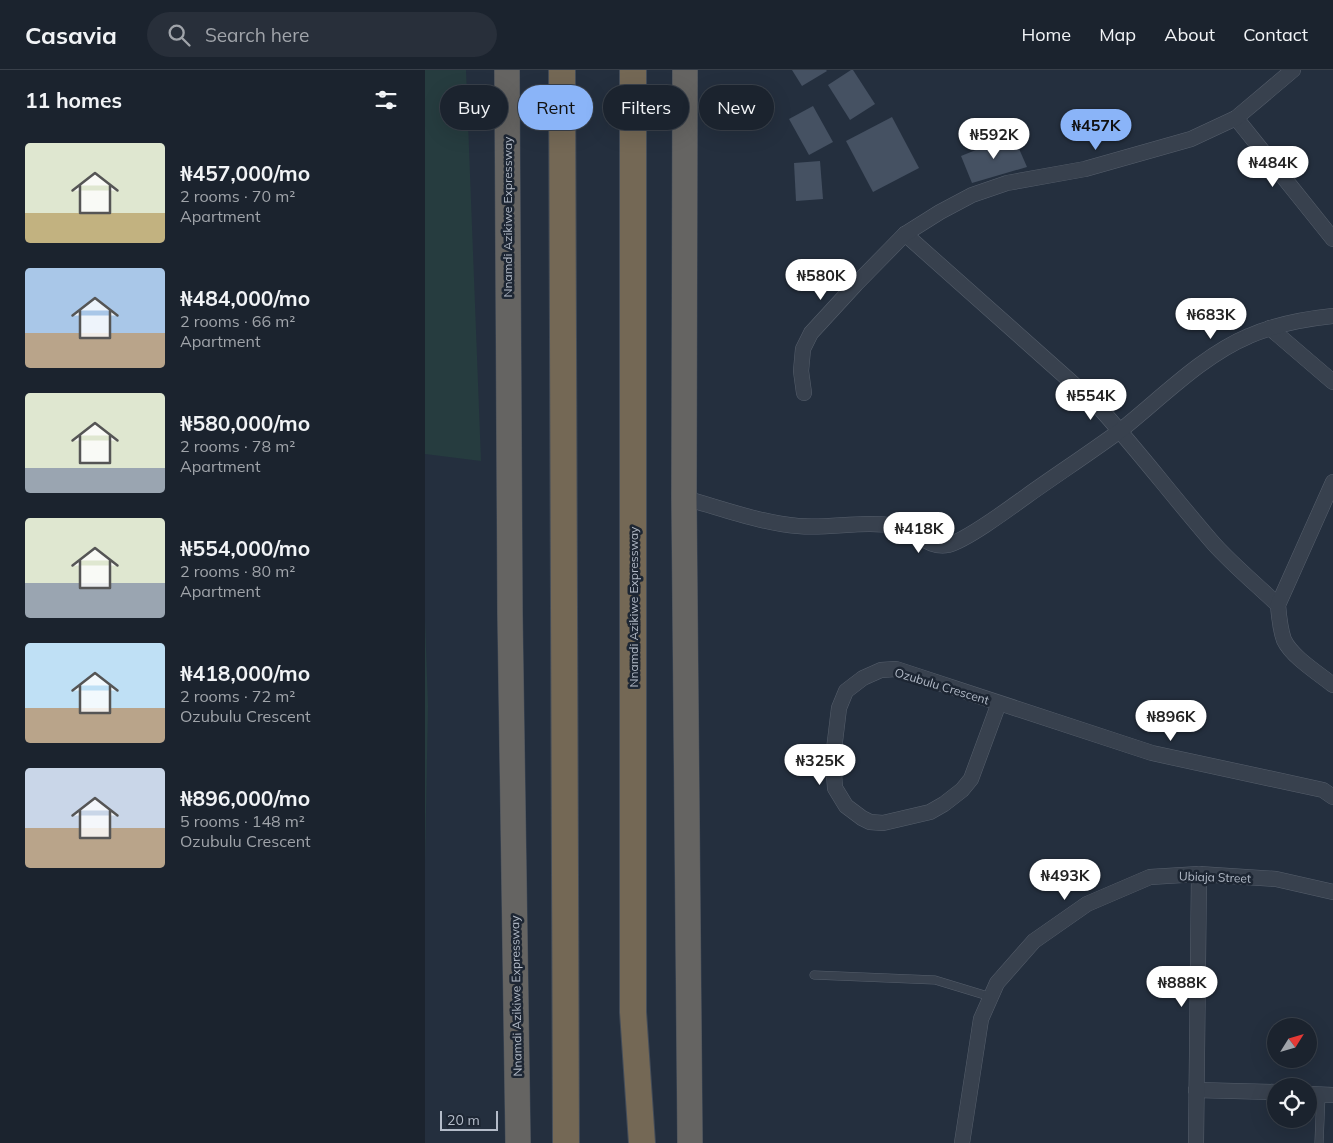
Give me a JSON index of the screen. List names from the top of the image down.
{
  "streets": {
    "highway": ["Nnamdi Azikiwe Expressway"],
    "street": ["Ozubulu Crescent", "Ubiaja Street"]
  },
  "scale_bar": "20 m",
  "north": "top right",
  "page": {
    "header": "Casavia",
    "search": "Search here",
    "nav": [
      "Home",
      "Map",
      "About",
      "Contact"
    ],
    "heading": "11 homes",
    "chip": [
      "Buy",
      "Rent",
      "Filters",
      "New"
    ],
    "price": [
      "₦457K",
      "₦592K",
      "₦484K",
      "₦580K",
      "₦683K",
      "₦554K",
      "₦418K",
      "₦896K",
      "₦325K",
      "₦493K",
      "₦888K"
    ],
    "list": [
      {
        "name": "₦457,000/mo",
        "note": "2 rooms · 70 m² · Apartment"
      },
      {
        "name": "₦484,000/mo",
        "note": "2 rooms · 66 m² · Apartment"
      },
      {
        "name": "₦580,000/mo",
        "note": "2 rooms · 78 m² · Apartment"
      },
      {
        "name": "₦554,000/mo",
        "note": "2 rooms · 80 m² · Apartment"
      },
      {
        "name": "₦418,000/mo",
        "note": "2 rooms · 72 m² · Ozubulu Crescent"
      },
      {
        "name": "₦896,000/mo",
        "note": "5 rooms · 148 m² · Ozubulu Crescent"
      }
    ],
    "scale": "20 m"
  }
}
